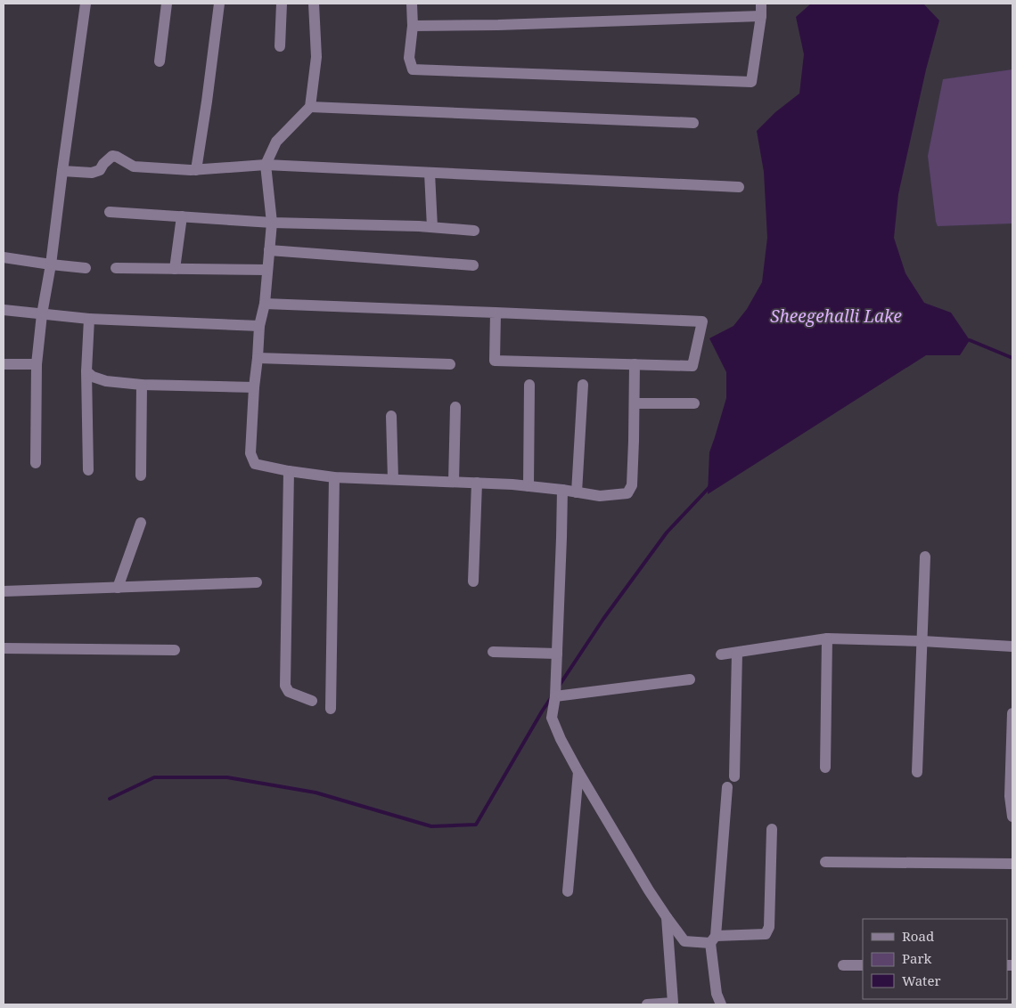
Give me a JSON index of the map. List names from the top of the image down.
{
  "water": ["Sheegehalli Lake"],
  "legend": ["Road", "Park", "Water"]
}
